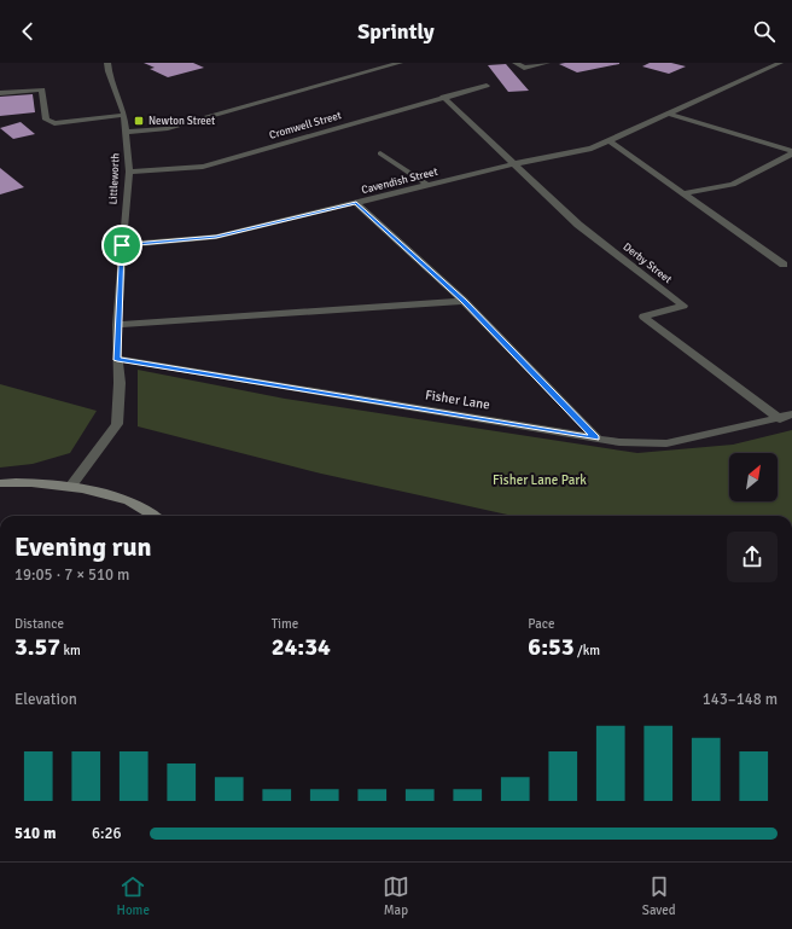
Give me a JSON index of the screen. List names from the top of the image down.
{
  "streets": {
    "street": [
      "Cromwell Street",
      "Littleworth",
      "Cavendish Street",
      "Derby Street",
      "Fisher Lane"
    ]
  },
  "crossings": [
    ["Cromwell Street", "Littleworth"],
    ["Cromwell Street", "Derby Street"],
    ["Littleworth", "Cavendish Street"],
    ["Littleworth", "Fisher Lane"],
    ["Cavendish Street", "Derby Street"],
    ["Derby Street", "Fisher Lane"]
  ],
  "parks": ["Fisher Lane Park"],
  "places": {
    "transit": ["Newton Street"]
  },
  "north": "top right",
  "page": {
    "header": "Sprintly",
    "heading": ["Evening run", "19:05 · 7 × 510 m"],
    "stats": [
      ["Distance", "3.57 km"],
      ["Time", "24:34"],
      ["Pace", "6:53 /km"]
    ],
    "chart": ["Elevation", "143–148 m"],
    "list": [
      {
        "name": "510 m",
        "note": "6:26"
      }
    ],
    "tabs": ["Home", "Map", "Saved"]
  }
}
